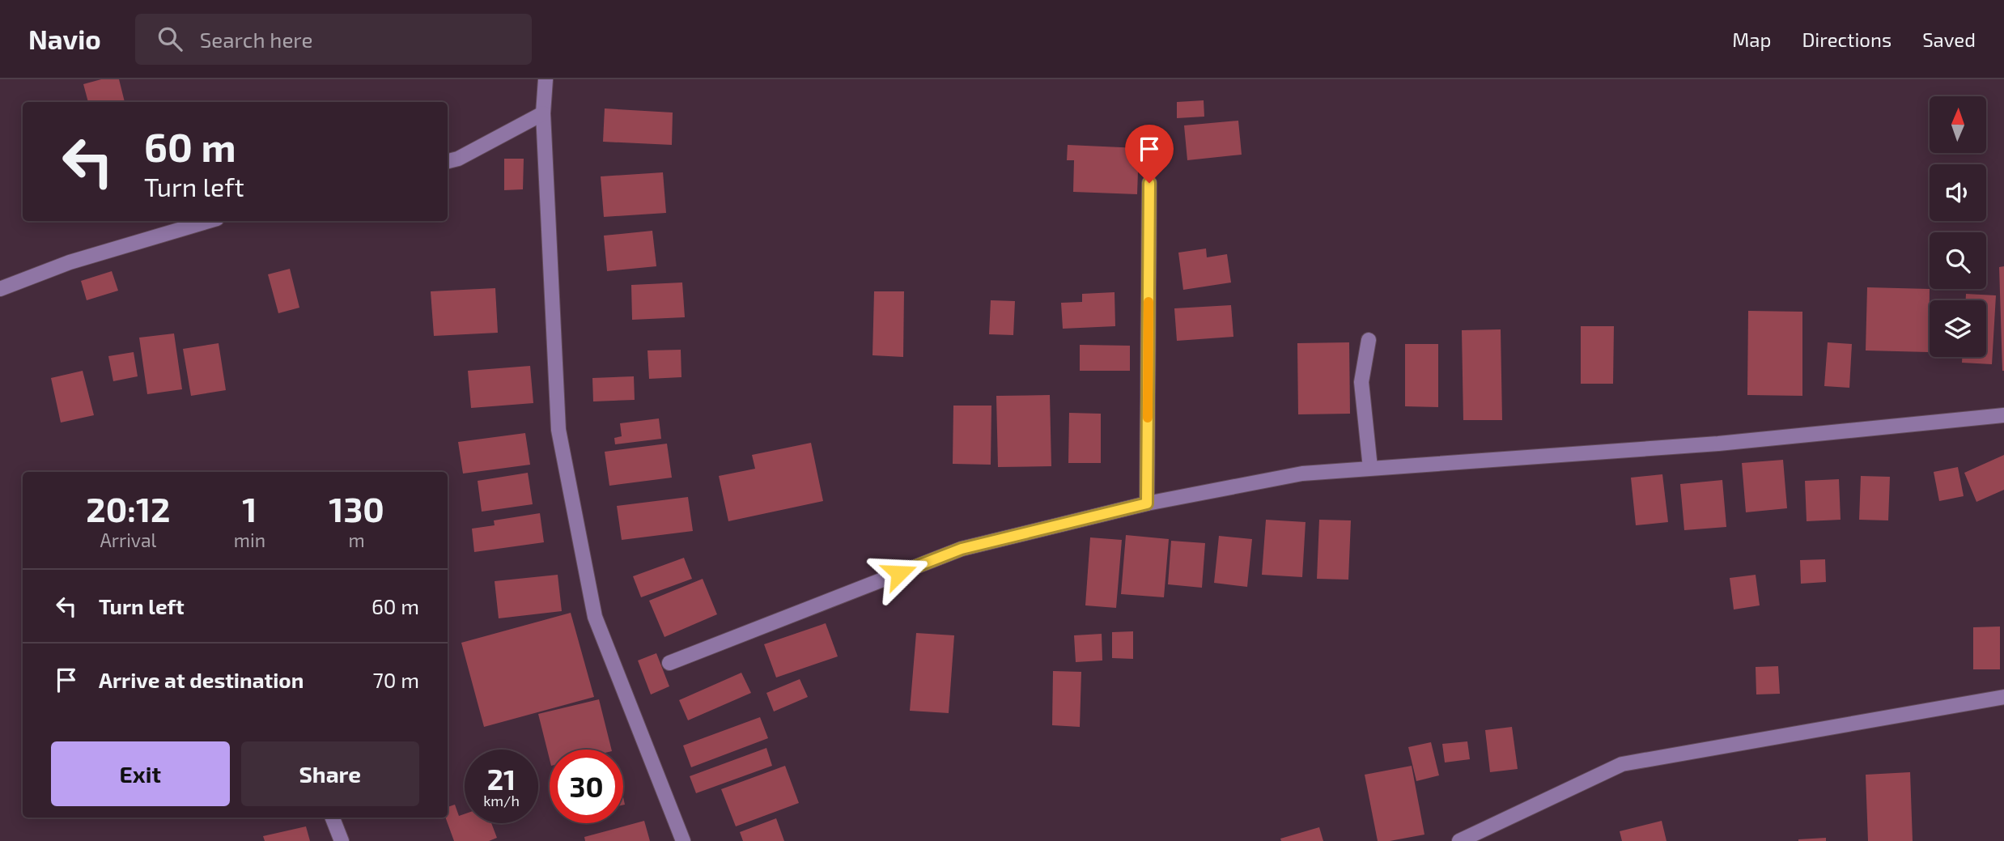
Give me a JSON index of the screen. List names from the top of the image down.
{
  "north": "top",
  "page": {
    "header": "Navio",
    "search": "Search here",
    "nav": ["Map", "Directions", "Saved"],
    "turn": ["60 m", "Turn left"],
    "eta": [
      "20:12",
      "Arrival",
      "1",
      "min",
      "130",
      "m"
    ],
    "list": [
      {
        "name": "Turn left",
        "value": "60 m"
      },
      {
        "name": "Arrive at destination",
        "value": "70 m"
      }
    ],
    "buttons": ["Exit", "Share"],
    "speed": "21 km/h",
    "limit": "30"
  }
}
